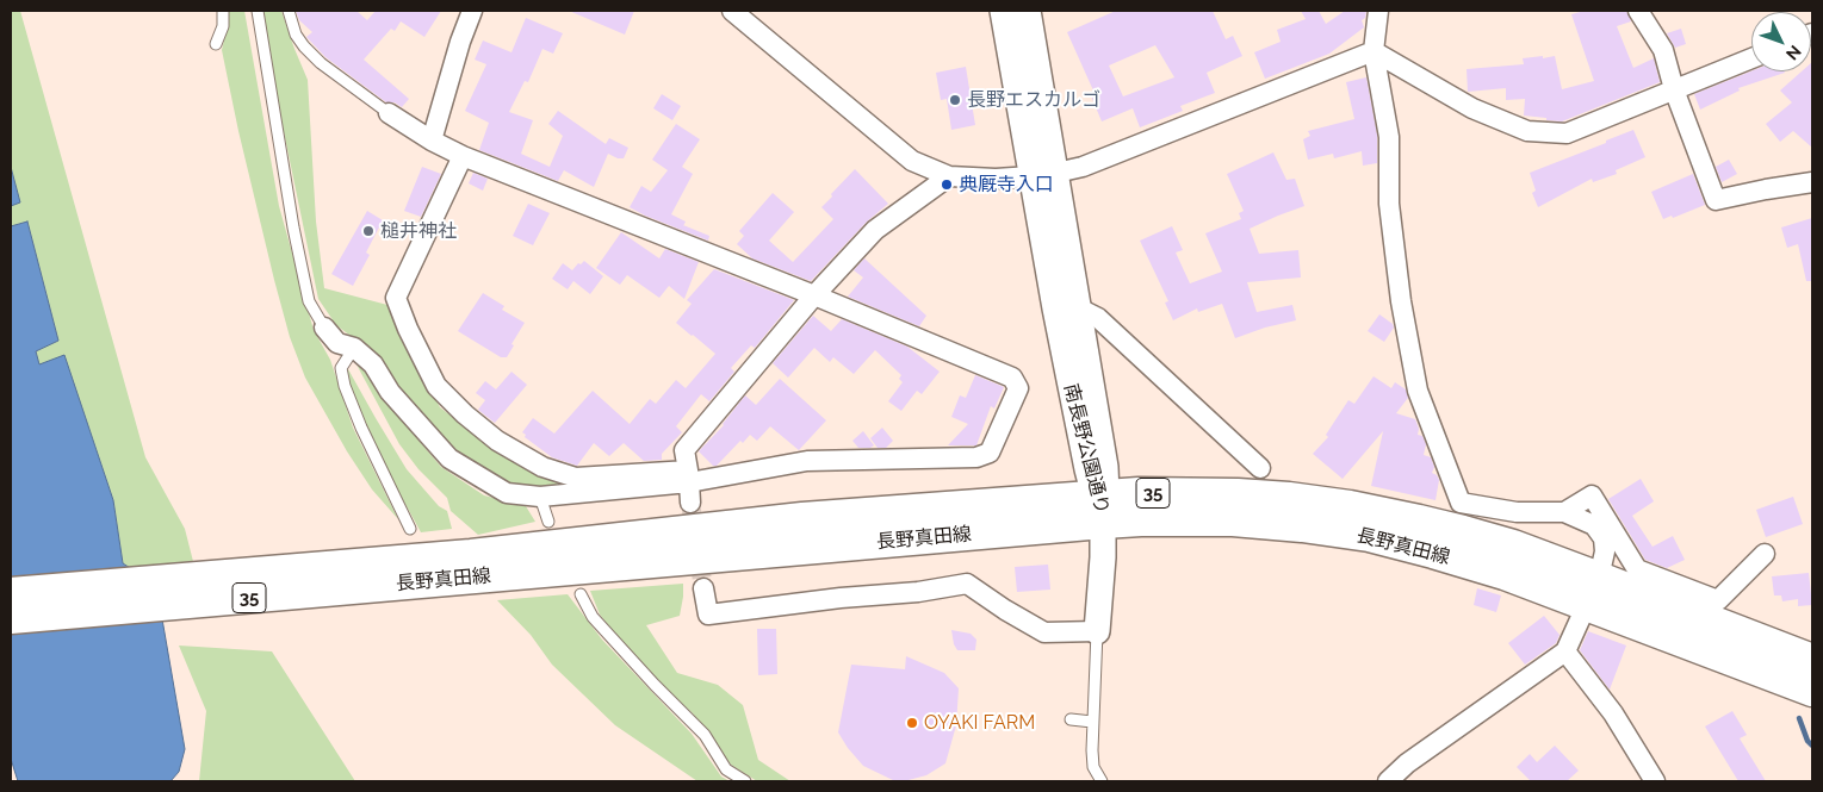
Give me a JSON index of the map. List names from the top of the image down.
{
  "streets": {
    "main road": ["35", "長野真田線"],
    "street": ["南長野公園通り"]
  },
  "crossings": [
    ["南長野公園通り", "長野真田線"]
  ],
  "places": [
    "長野エスカルゴ",
    "典厩寺入口",
    "槌井神社",
    "OYAKI FARM"
  ],
  "north": "bottom right"
}
